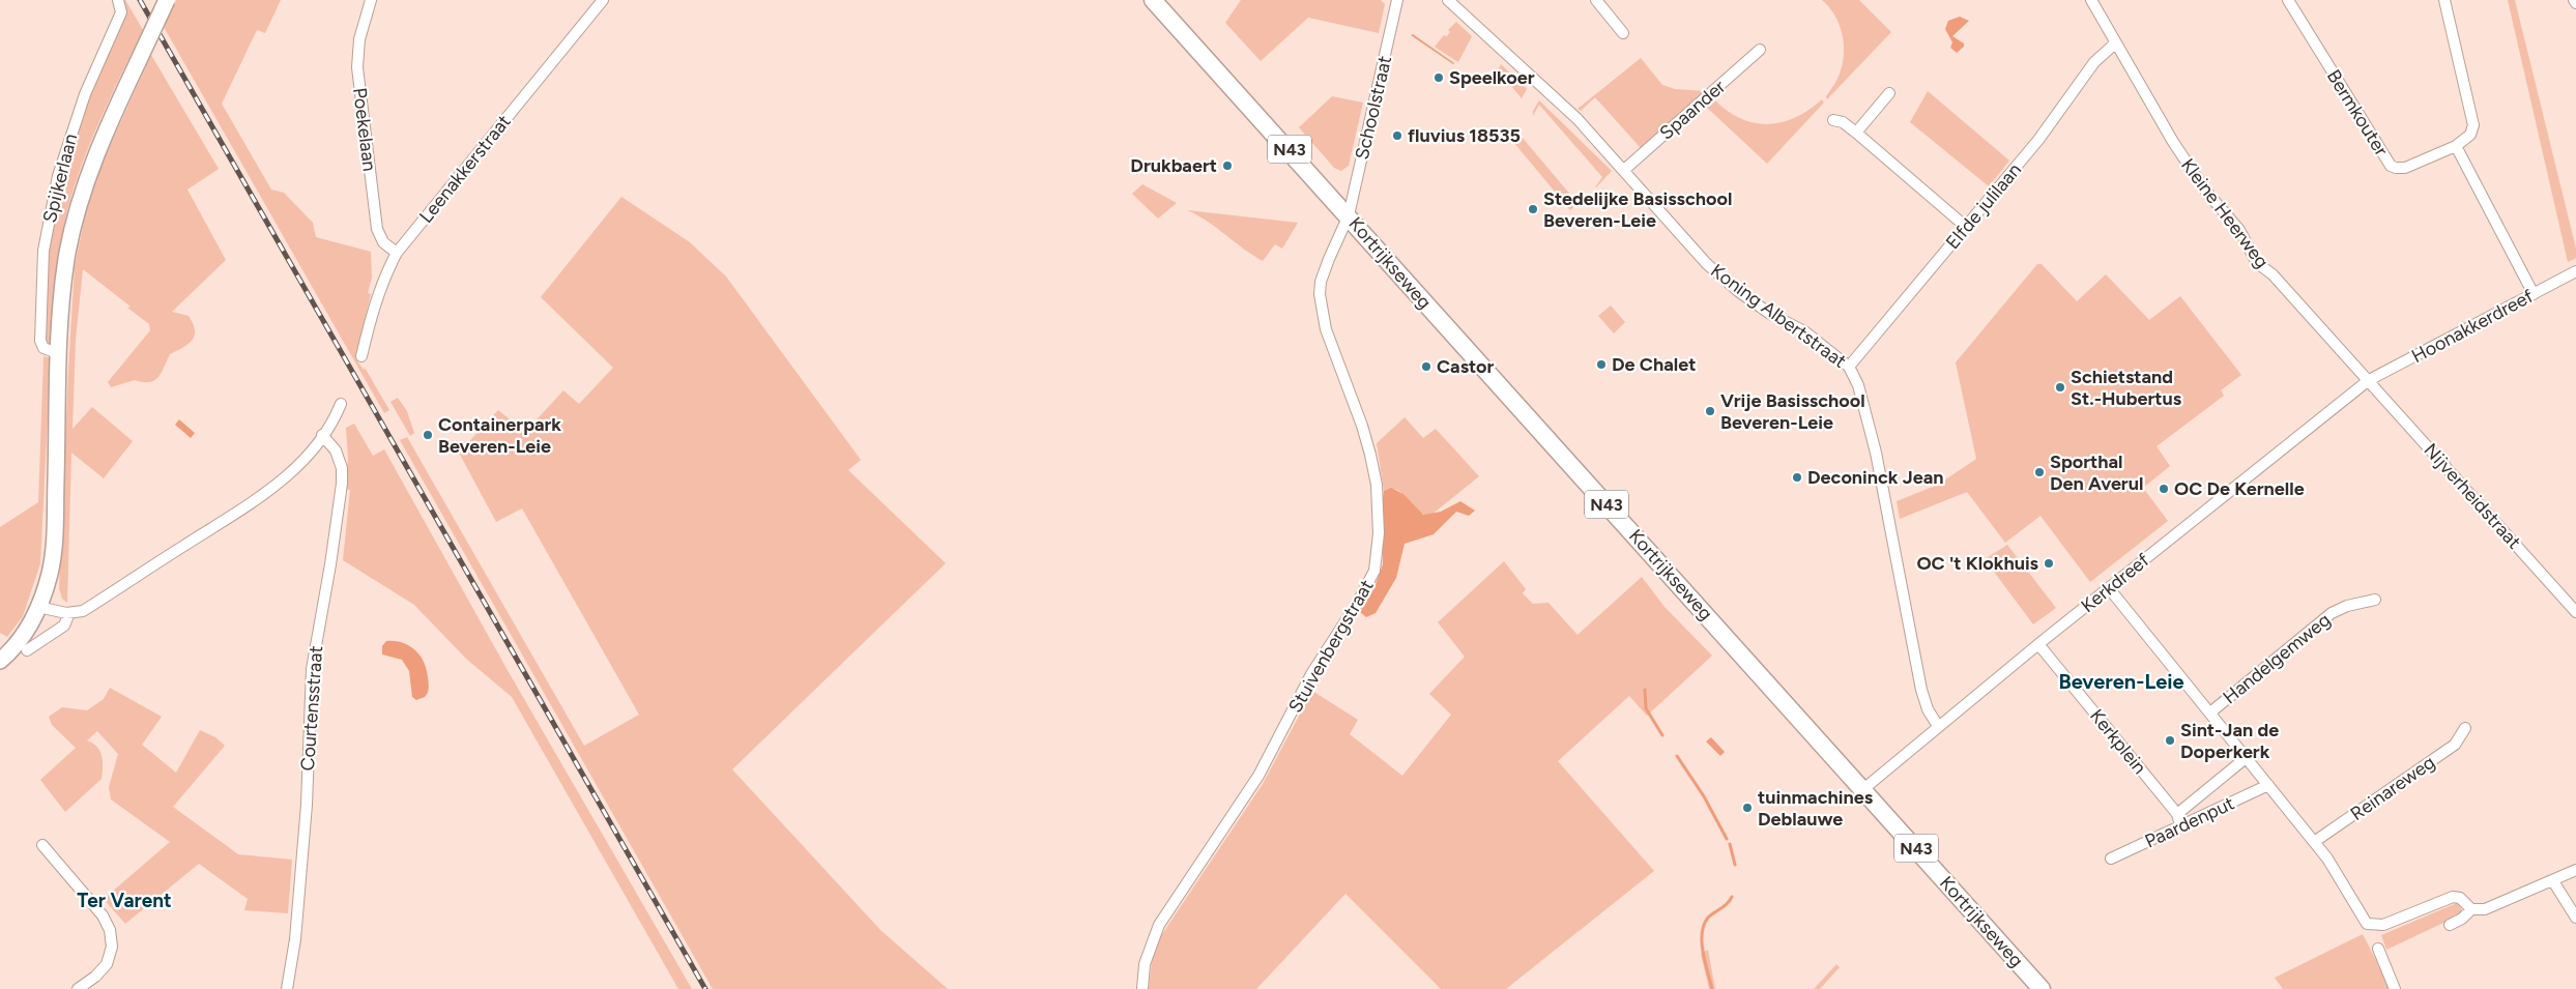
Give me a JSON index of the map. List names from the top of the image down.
{
  "streets": {
    "main road": ["N43", "Kortrijkseweg"],
    "street": [
      "Schoolstraat",
      "Spaander",
      "Bermkouter",
      "Poekelaan",
      "Leenakkerstraat",
      "Spijkerlaan",
      "Elfde julilaan",
      "Kleine Heerweg",
      "Koning Albertstraat",
      "Hoonakkerdreef",
      "Nijverheidstraat",
      "Kerkdreef",
      "Stuivenbergstraat",
      "Handelgemweg",
      "Courtensstraat",
      "Kerkplein",
      "Reinareweg",
      "Paardenput"
    ]
  },
  "crossings": [
    ["Schoolstraat", "Kortrijkseweg"],
    ["Schoolstraat", "Stuivenbergstraat"],
    ["Spaander", "Koning Albertstraat"],
    ["Poekelaan", "Leenakkerstraat"],
    ["Elfde julilaan", "Kleine Heerweg"],
    ["Elfde julilaan", "Koning Albertstraat"],
    ["Kleine Heerweg", "Hoonakkerdreef"],
    ["Kleine Heerweg", "Nijverheidstraat"],
    ["Kleine Heerweg", "Kerkdreef"],
    ["Kortrijkseweg", "Kerkdreef"],
    ["Kortrijkseweg", "Stuivenbergstraat"],
    ["Koning Albertstraat", "Kerkdreef"],
    ["Hoonakkerdreef", "Nijverheidstraat"],
    ["Hoonakkerdreef", "Kerkdreef"],
    ["Nijverheidstraat", "Kerkdreef"],
    ["Kerkdreef", "Kerkplein"],
    ["Kerkplein", "Paardenput"]
  ],
  "districts": ["Beveren-Leie", "Ter Varent"],
  "places": [
    "Speelkoer",
    "fluvius 18535",
    "Drukbaert",
    "Stedelijke Basisschool Beveren-Leie",
    "De Chalet",
    "Castor",
    "Schietstand St.-Hubertus",
    "Vrije Basisschool Beveren-Leie",
    "Containerpark Beveren-Leie",
    "Sporthal Den Averul",
    "Deconinck Jean",
    "OC De Kernelle",
    "OC 't Klokhuis",
    "Sint-Jan de Doperkerk",
    "tuinmachines Deblauwe"
  ]
}
